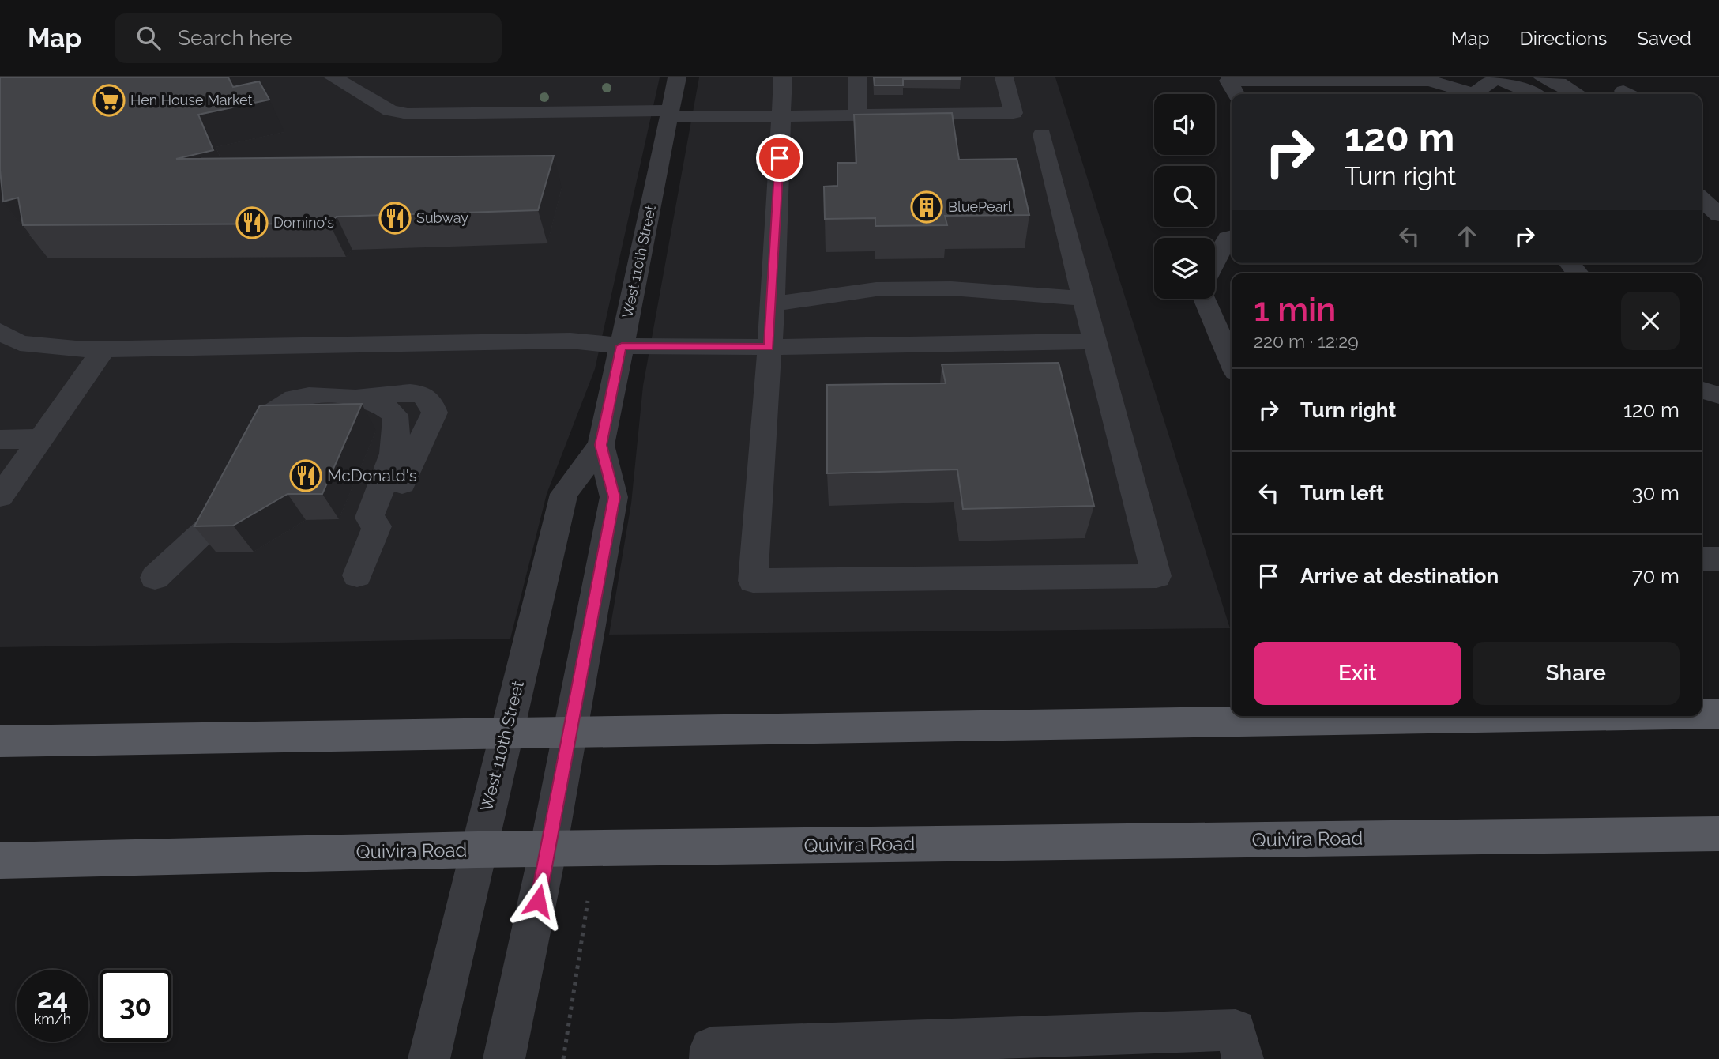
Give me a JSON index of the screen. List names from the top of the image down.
{
  "streets": {
    "main road": ["Quivira Road"],
    "street": ["West 110th Street"]
  },
  "crossings": [
    ["West 110th Street", "Quivira Road"]
  ],
  "places": {
    "supermarket": ["Hen House Market"],
    "building": ["BluePearl"],
    "restaurant": ["Subway", "Domino's", "McDonald's"]
  },
  "page": {
    "header": "Map",
    "search": "Search here",
    "nav": ["Map", "Directions", "Saved"],
    "turn": ["120 m", "Turn right"],
    "heading": ["1 min", "220 m · 12:29"],
    "list": [
      {
        "name": "Turn right",
        "value": "120 m"
      },
      {
        "name": "Turn left",
        "value": "30 m"
      },
      {
        "name": "Arrive at destination",
        "value": "70 m"
      }
    ],
    "buttons": ["Exit", "Share"],
    "speed": "24 km/h",
    "limit": "30"
  }
}
